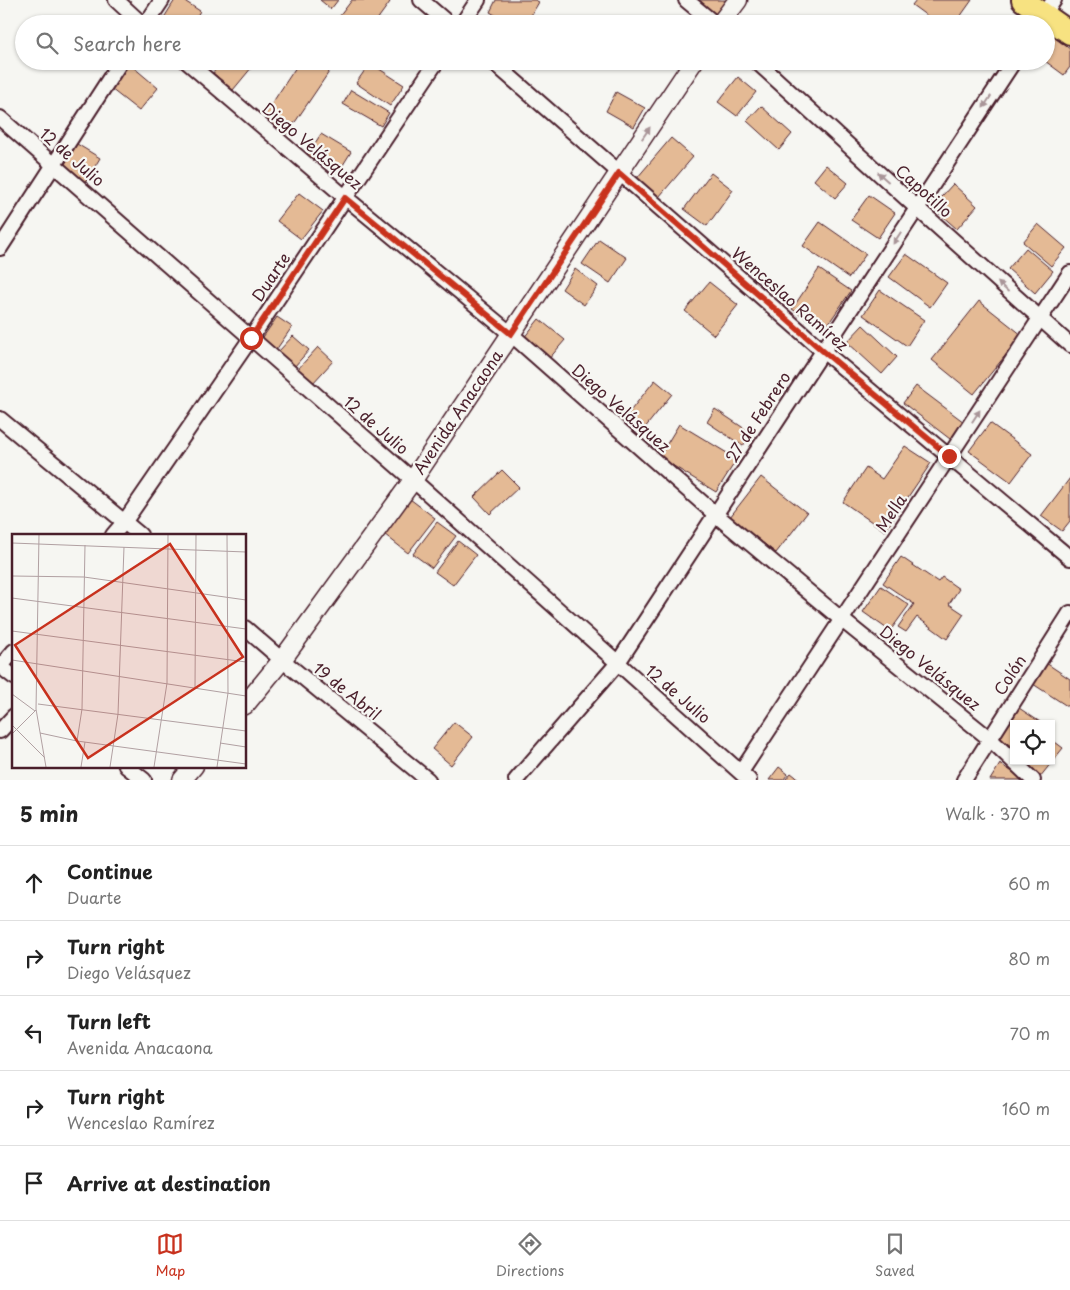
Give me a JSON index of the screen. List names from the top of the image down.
{
  "streets": {
    "street": [
      "Diego Velásquez",
      "12 de Julio",
      "Capotillo",
      "Duarte",
      "Wenceslao Ramírez",
      "Avenida Anacaona",
      "27 de Febrero",
      "Mella",
      "Colón",
      "19 de Abril"
    ]
  },
  "crossings": [
    ["Diego Velásquez", "Duarte"],
    ["Diego Velásquez", "Avenida Anacaona"],
    ["Diego Velásquez", "27 de Febrero"],
    ["Diego Velásquez", "Mella"],
    ["Diego Velásquez", "Colón"],
    ["12 de Julio", "Duarte"],
    ["12 de Julio", "Avenida Anacaona"],
    ["12 de Julio", "27 de Febrero"],
    ["12 de Julio", "Mella"],
    ["Capotillo", "27 de Febrero"],
    ["Capotillo", "Mella"],
    ["Wenceslao Ramírez", "Avenida Anacaona"],
    ["Wenceslao Ramírez", "27 de Febrero"],
    ["Wenceslao Ramírez", "Mella"],
    ["Avenida Anacaona", "19 de Abril"]
  ],
  "one_way": ["Capotillo", "27 de Febrero"],
  "page": {
    "search": "Search here",
    "heading": ["5 min", "Walk · 370 m"],
    "list": [
      ["Continue", "Duarte", "60 m"],
      ["Turn right", "Diego Velásquez", "80 m"],
      ["Turn left", "Avenida Anacaona", "70 m"],
      ["Turn right", "Wenceslao Ramírez", "160 m"],
      "Arrive at destination"
    ],
    "nav": ["Map", "Directions", "Saved"]
  }
}
